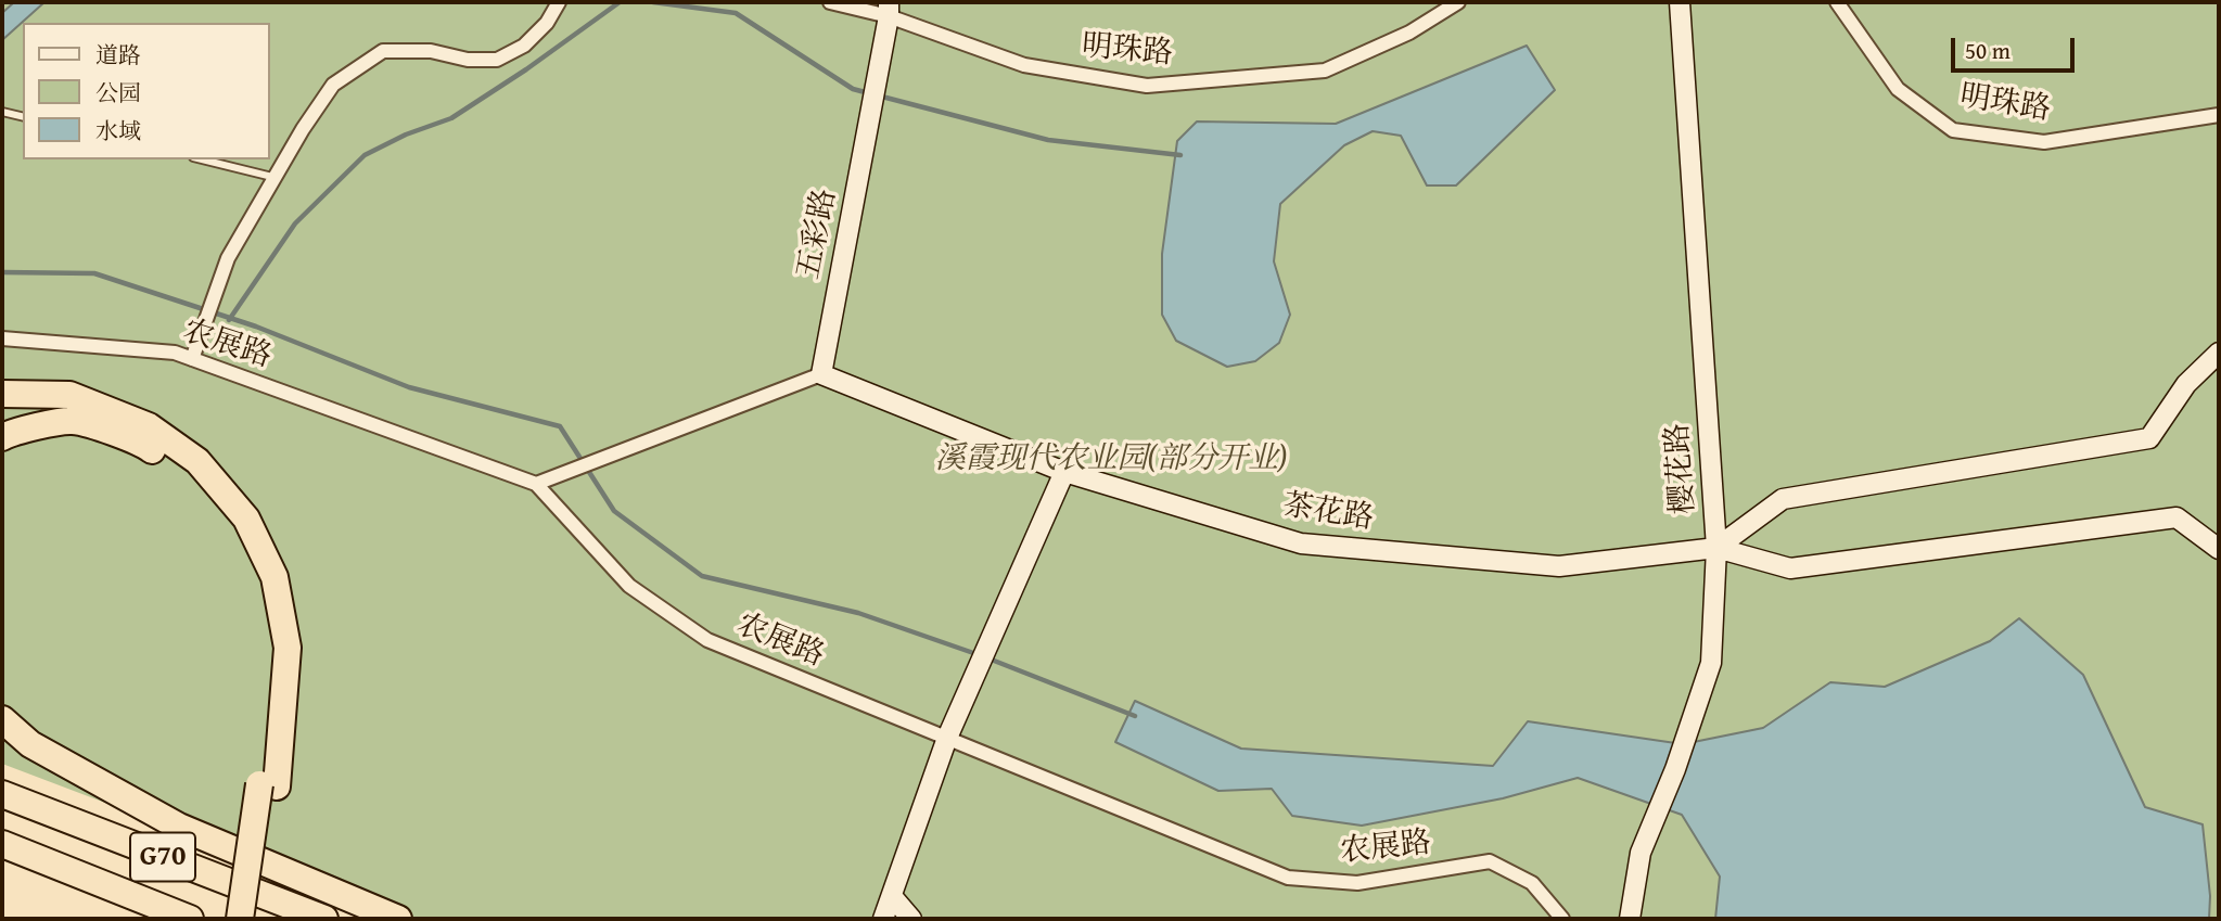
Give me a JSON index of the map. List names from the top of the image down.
{
  "streets": {
    "highway": ["G70"],
    "street": [
      "明珠路",
      "五彩路",
      "农展路",
      "樱花路",
      "茶花路"
    ]
  },
  "crossings": [
    ["明珠路", "五彩路"],
    ["五彩路", "茶花路"],
    ["樱花路", "茶花路"]
  ],
  "parks": ["溪霞现代农业园(部分开业)"],
  "legend": ["道路", "公园", "水域"],
  "scale_bar": "50 m"
}
